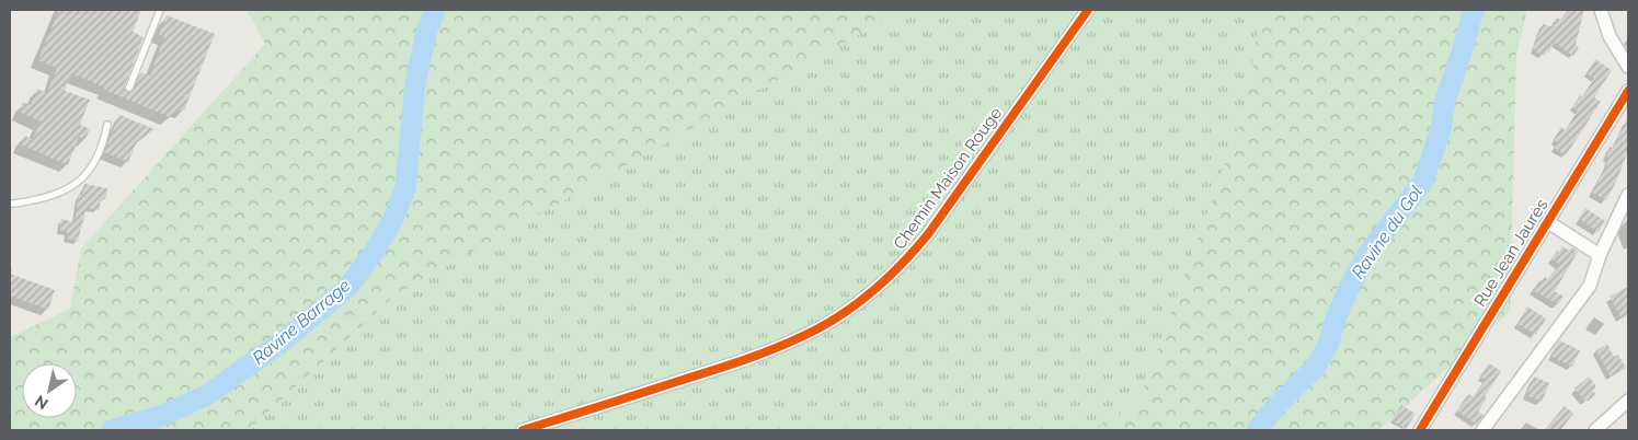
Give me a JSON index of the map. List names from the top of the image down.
{
  "streets": {
    "street": ["Chemin Maison Rouge", "Rue Jean Jaurès"]
  },
  "water": ["Ravine du Gol", "Ravine Barrage"],
  "north": "bottom left"
}
